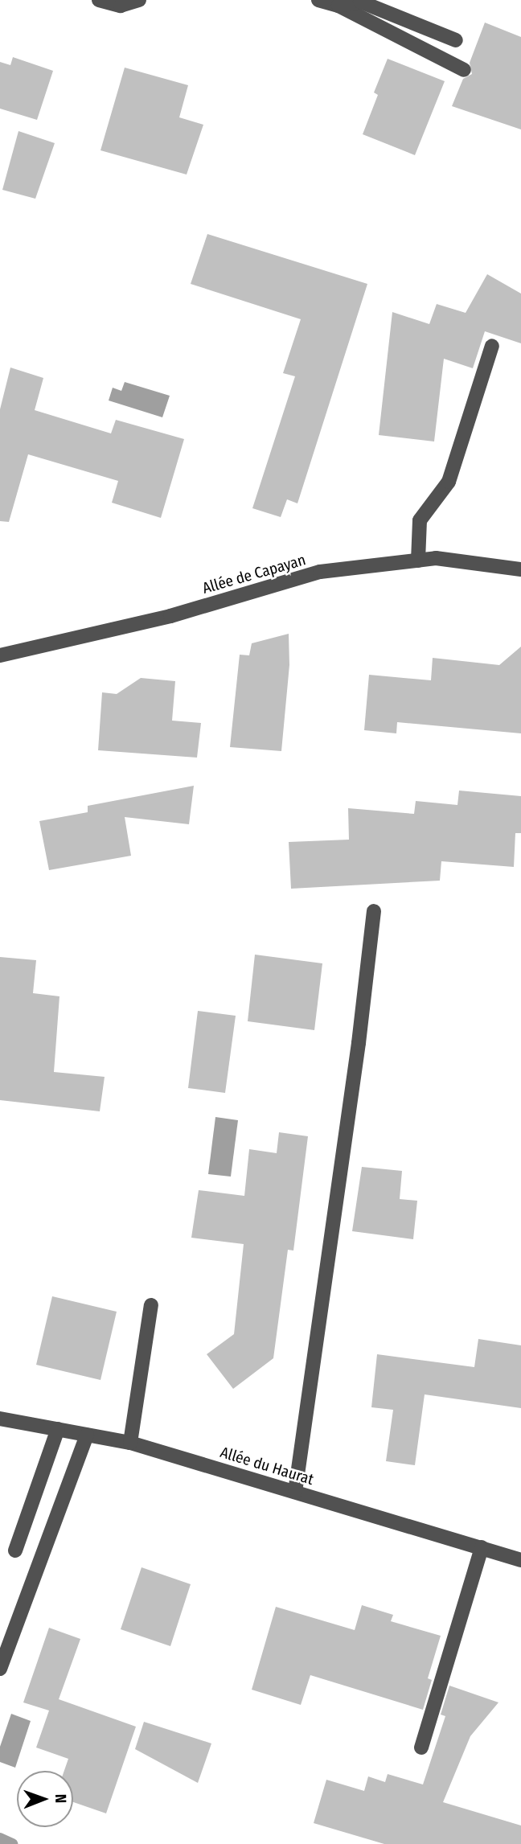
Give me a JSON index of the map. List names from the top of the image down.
{
  "streets": {
    "street": ["Allée de Capayan", "Allée du Haurat"]
  },
  "north": "right"
}
